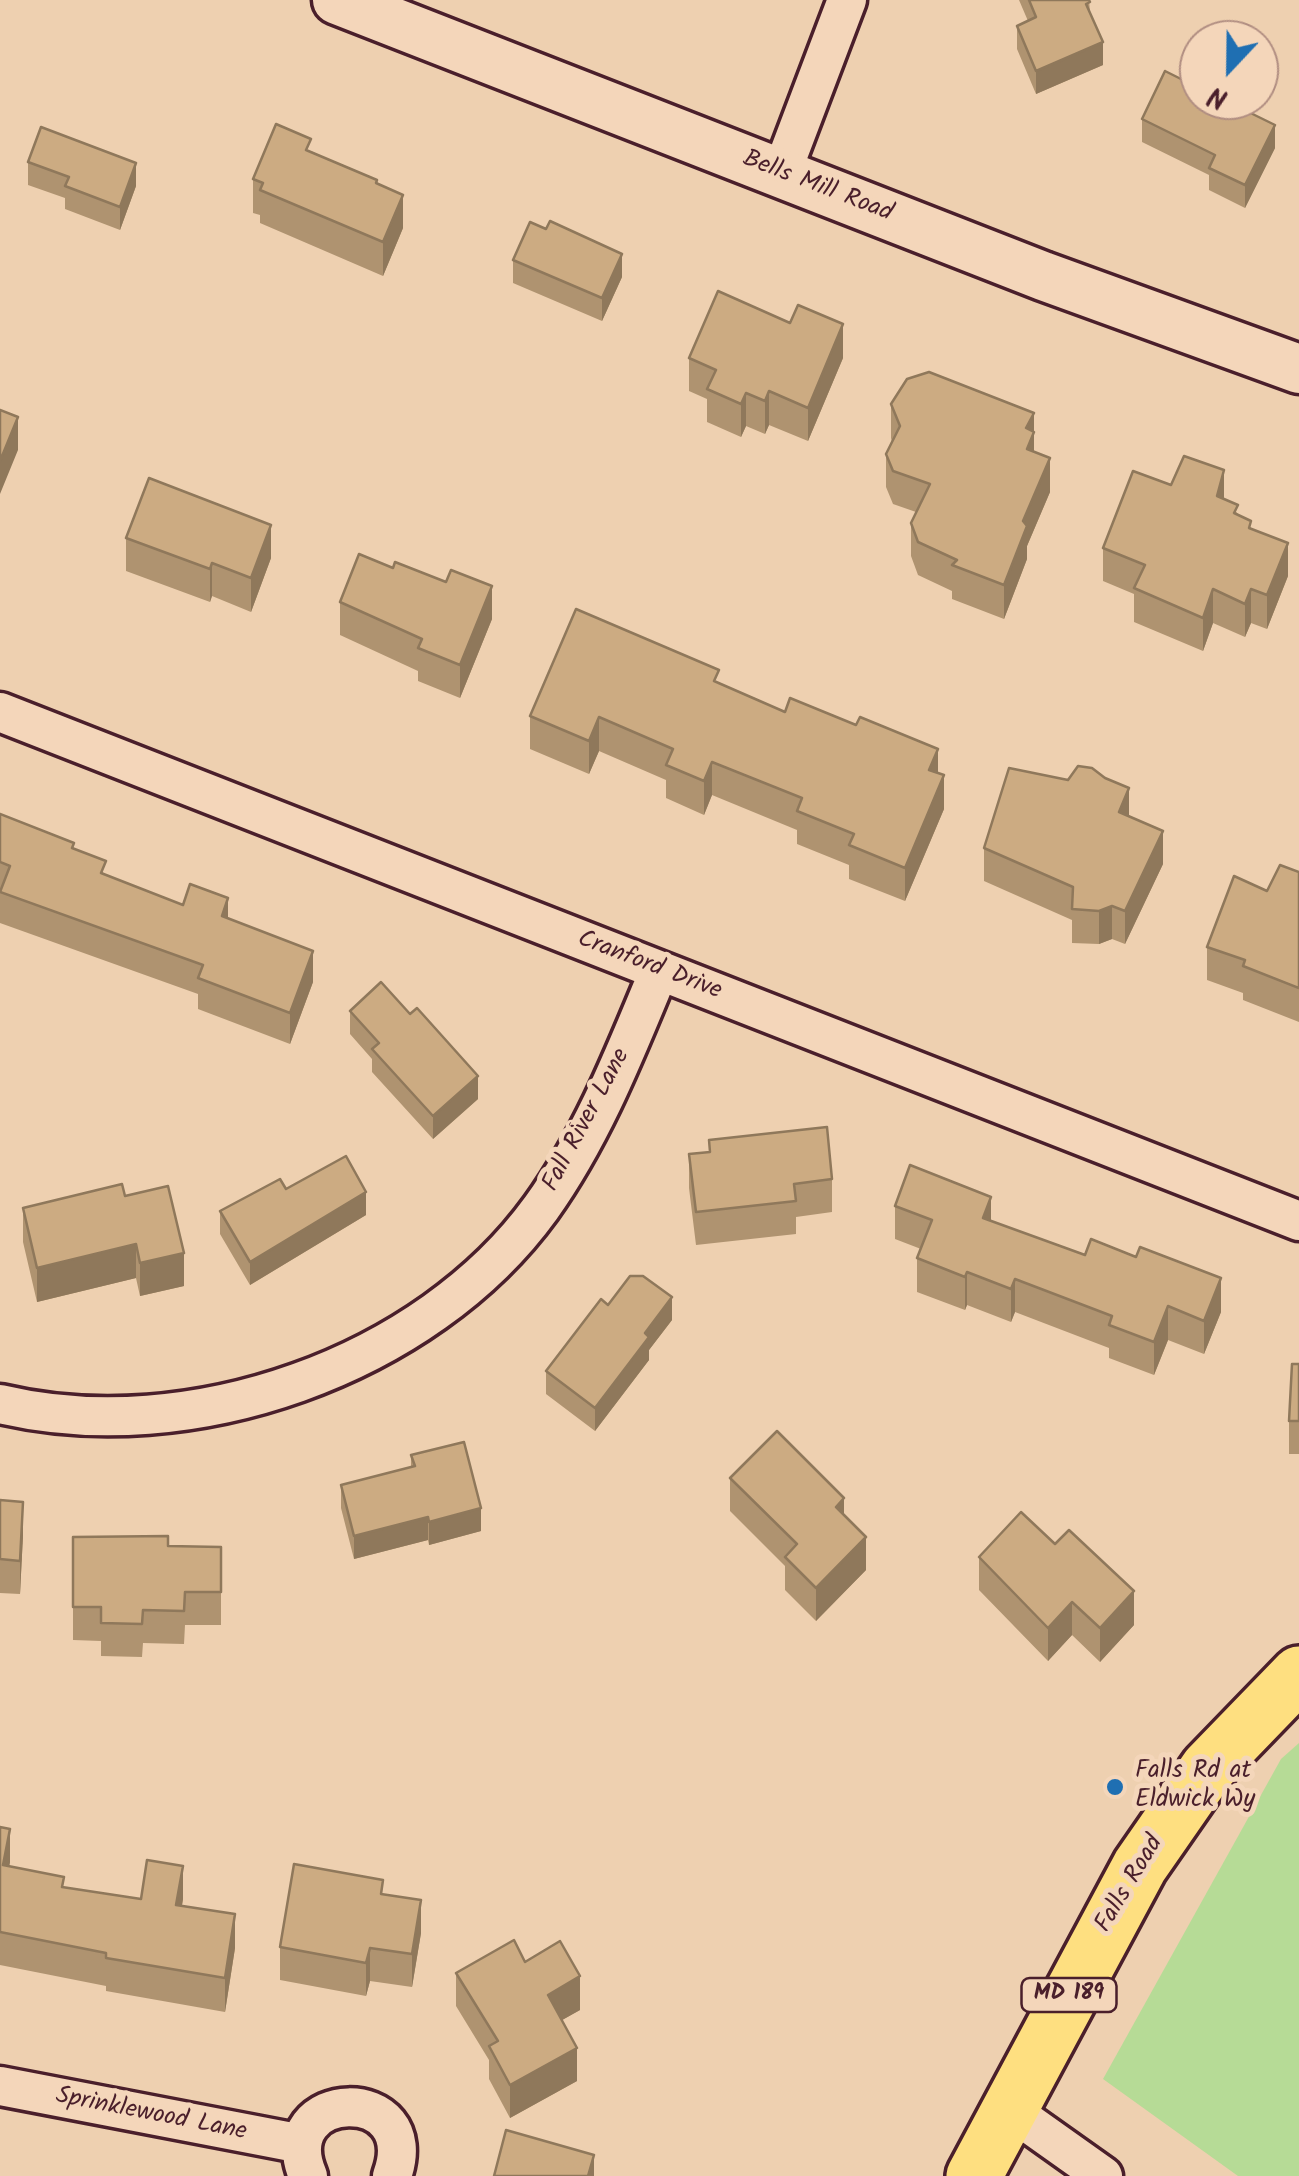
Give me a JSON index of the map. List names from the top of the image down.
{
  "streets": {
    "main road": ["Falls Road", "MD 189"],
    "street": [
      "Bells Mill Road",
      "Cranford Drive",
      "Fall River Lane",
      "Sprinklewood Lane"
    ]
  },
  "crossings": [
    ["Cranford Drive", "Fall River Lane"]
  ],
  "places": ["Falls Rd at Eldwick Wy"],
  "north": "bottom"
}
